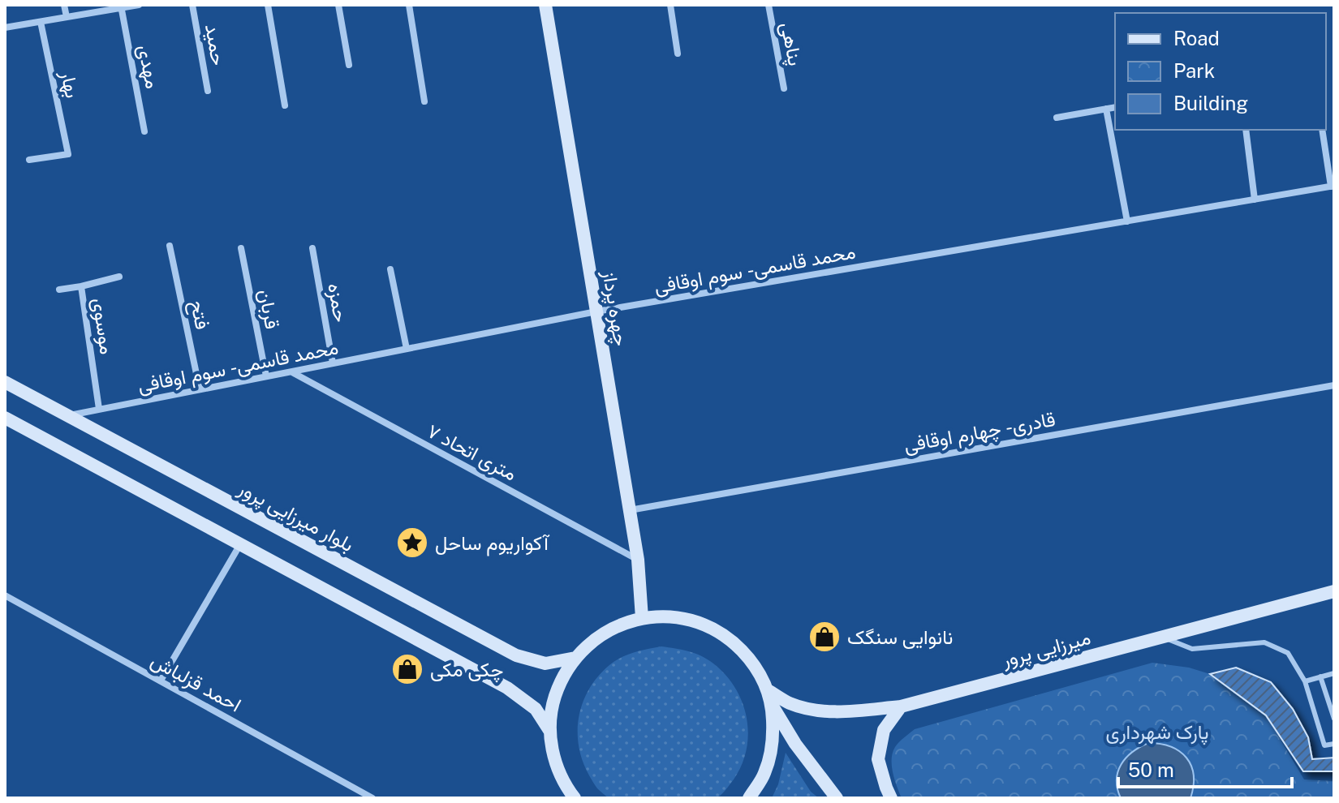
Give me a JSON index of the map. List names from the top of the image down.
{
  "streets": {
    "main road": ["چهره پرداز", "بلوار میرزایی پرور", "میرزایی پرور"],
    "street": [
      "پناهی",
      "حمید",
      "مهدی",
      "بهار",
      "محمد قاسمی - سوم اوقافی",
      "حمزه",
      "قربان",
      "فتح",
      "موسوی",
      "قادری - چهارم اوقافی",
      "۷ متری اتحاد",
      "احمد قزلباش"
    ]
  },
  "crossings": [
    ["محمد قاسمی - سوم اوقافی", "حمزه"],
    ["محمد قاسمی - سوم اوقافی", "چهره پرداز"],
    ["محمد قاسمی - سوم اوقافی", "قربان"],
    ["محمد قاسمی - سوم اوقافی", "فتح"],
    ["محمد قاسمی - سوم اوقافی", "موسوی"],
    ["محمد قاسمی - سوم اوقافی", "۷ متری اتحاد"],
    ["محمد قاسمی - سوم اوقافی", "بلوار میرزایی پرور"],
    ["چهره پرداز", "قادری - چهارم اوقافی"],
    ["چهره پرداز", "۷ متری اتحاد"]
  ],
  "parks": ["پارک شهرداری"],
  "places": {
    "place": ["آکواریوم ساحل"],
    "shop": ["نانوایی سنگک", "چکی مکی"]
  },
  "legend": ["Road", "Park", "Building"],
  "scale_bar": "50 m"
}
